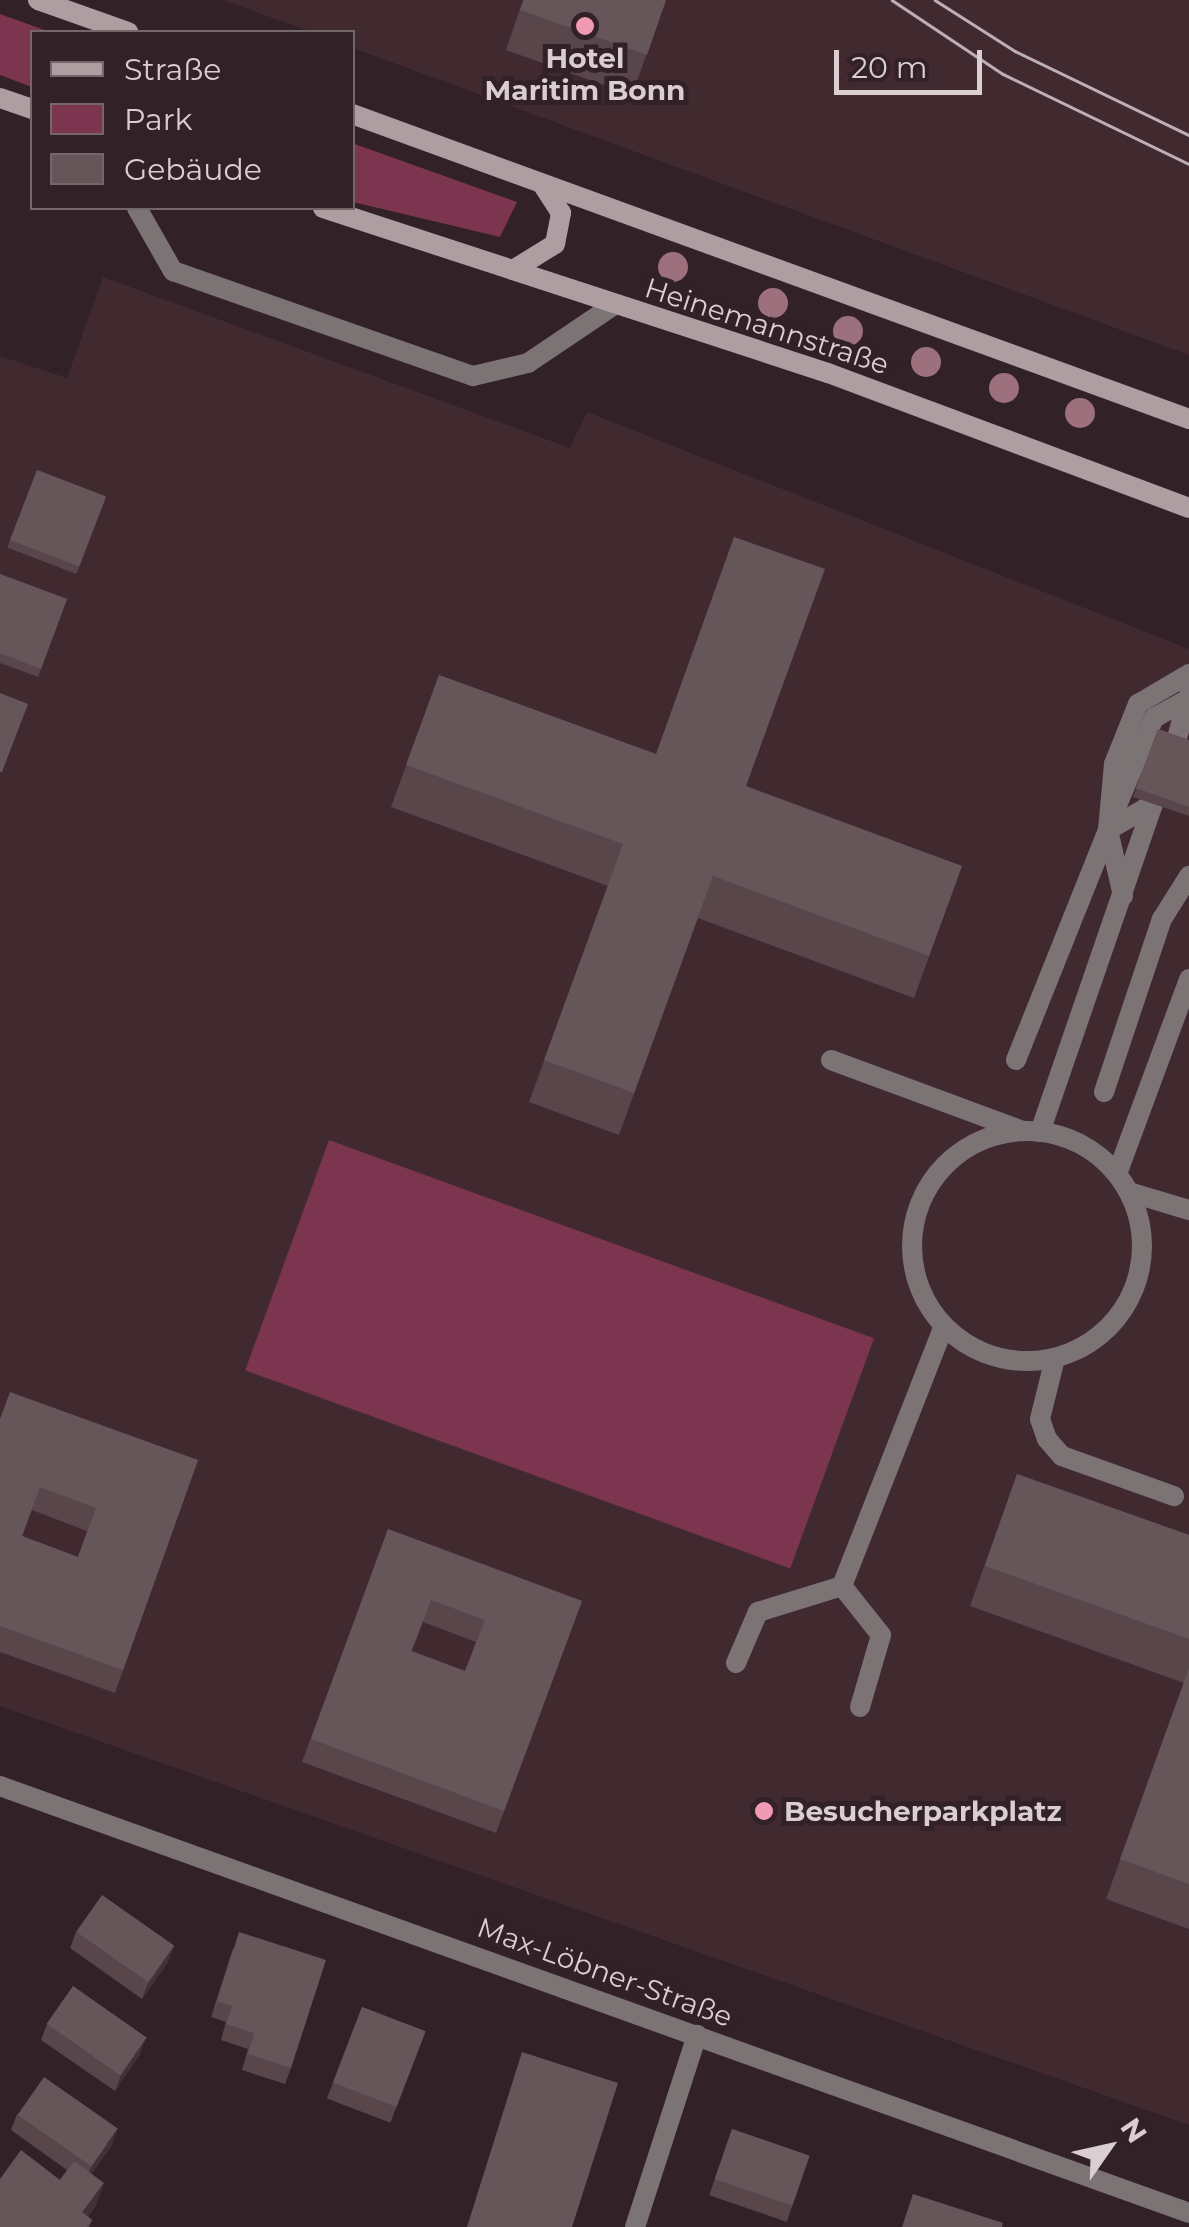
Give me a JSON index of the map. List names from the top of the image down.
{
  "streets": {
    "main road": ["Heinemannstraße"],
    "street": ["Max-Löbner-Straße"]
  },
  "places": ["Hotel Maritim Bonn", "Besucherparkplatz"],
  "legend": ["Straße", "Park", "Gebäude"],
  "scale_bar": "20 m",
  "north": "top right"
}
